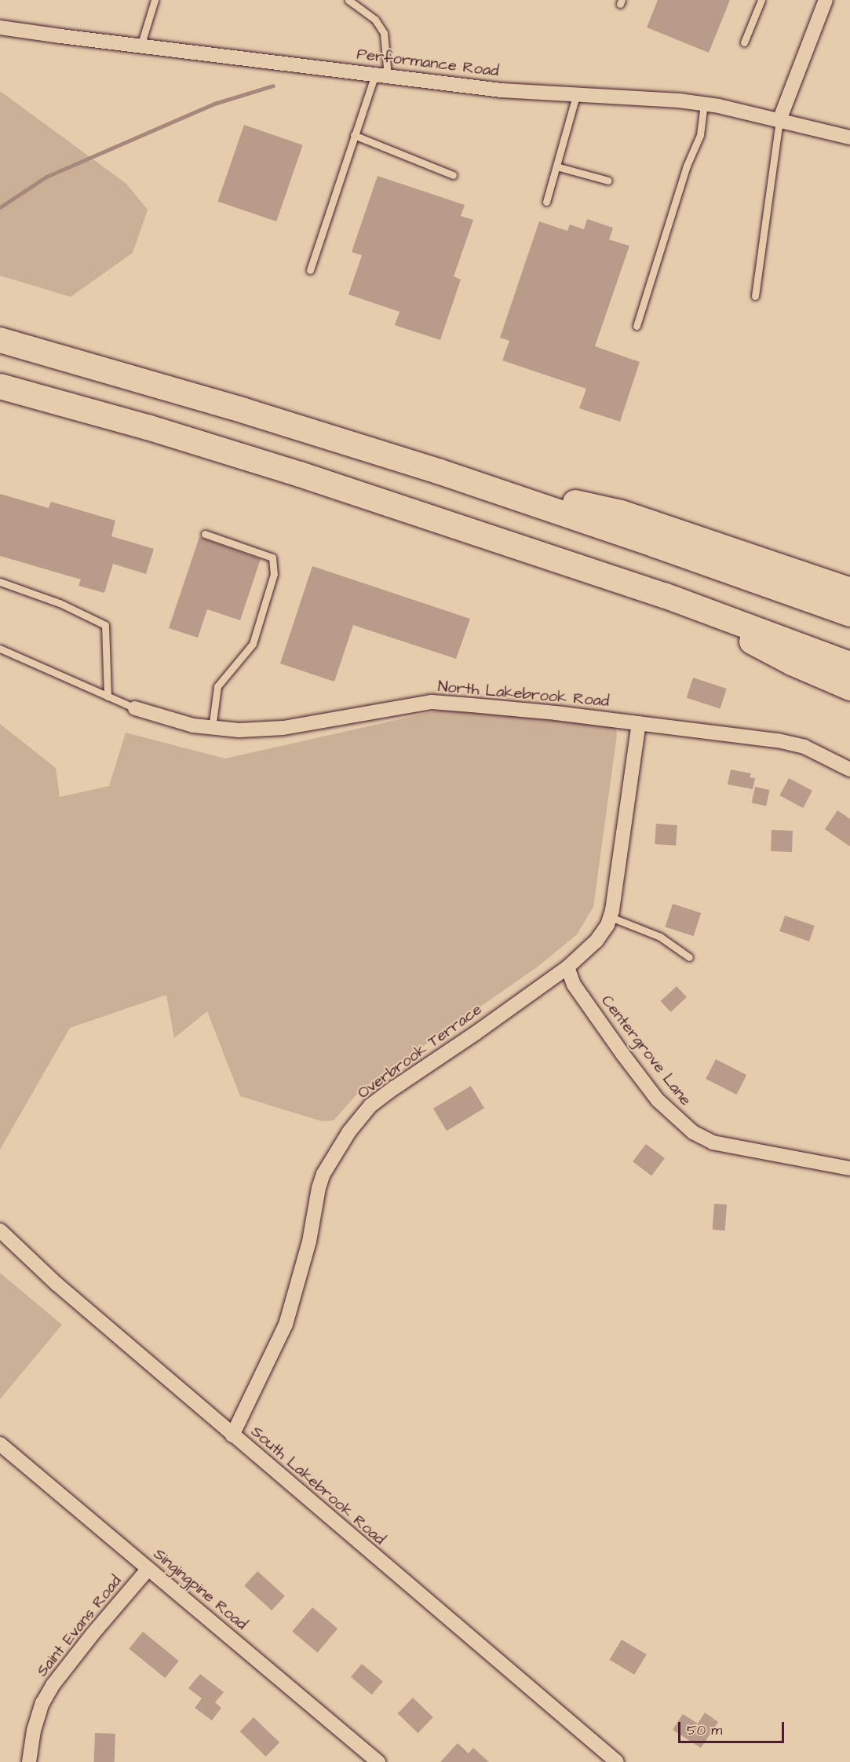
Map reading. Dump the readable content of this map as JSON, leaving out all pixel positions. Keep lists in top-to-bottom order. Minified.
{"streets":{"street":["Performance Road","North Lakebrook Road","Centergrove Lane","Overbrook Terrace","South Lakebrook Road","Singingpine Road","Saint Evans Road"]},"crossings":[["North Lakebrook Road","Overbrook Terrace"],["Centergrove Lane","Overbrook Terrace"],["Overbrook Terrace","South Lakebrook Road"],["Singingpine Road","Saint Evans Road"]],"scale_bar":"50 m"}
